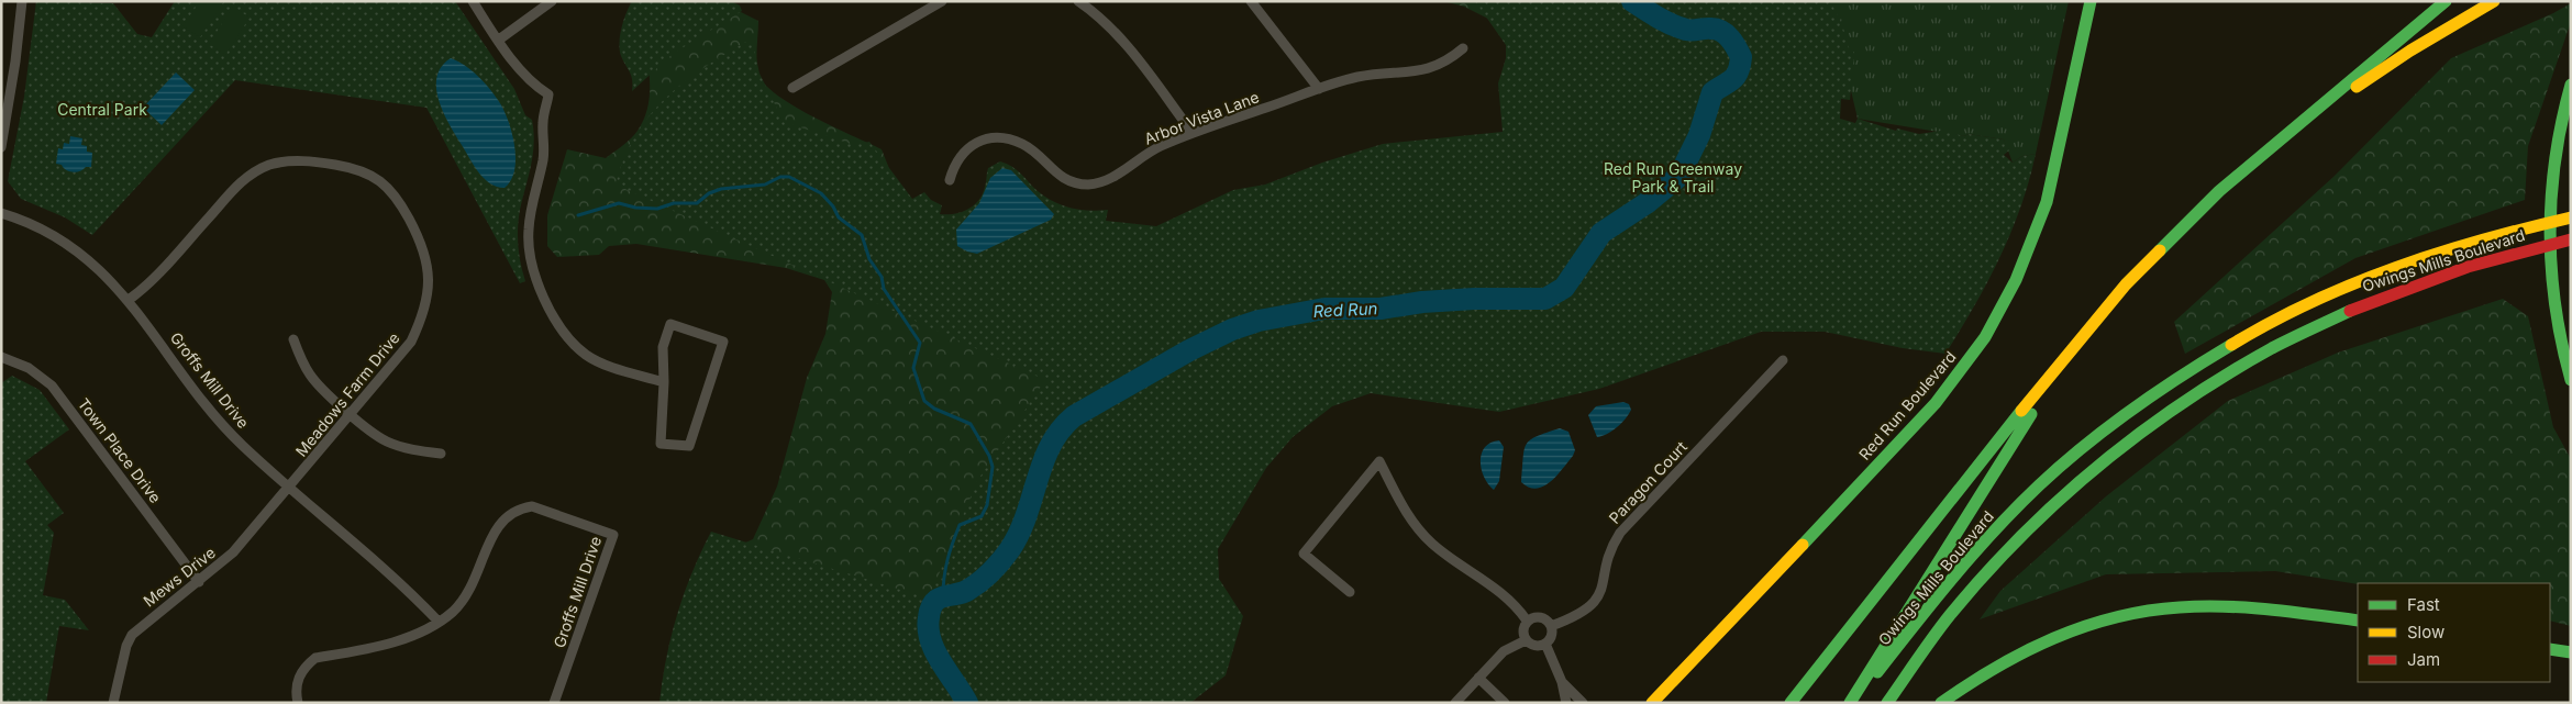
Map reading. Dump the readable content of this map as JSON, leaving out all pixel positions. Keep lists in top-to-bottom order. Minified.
{"streets":{"main road":["Owings Mills Boulevard","Red Run Boulevard"],"street":["Arbor Vista Lane","Groffs Mill Drive","Meadows Farm Drive","Town Place Drive","Paragon Court","Mews Drive"]},"crossings":[["Groffs Mill Drive","Meadows Farm Drive"],["Groffs Mill Drive","Mews Drive"],["Meadows Farm Drive","Mews Drive"],["Town Place Drive","Mews Drive"]],"water":["Red Run"],"parks":["Central Park","Red Run Greenway Park & Trail"],"legend":["Fast","Slow","Jam"]}
